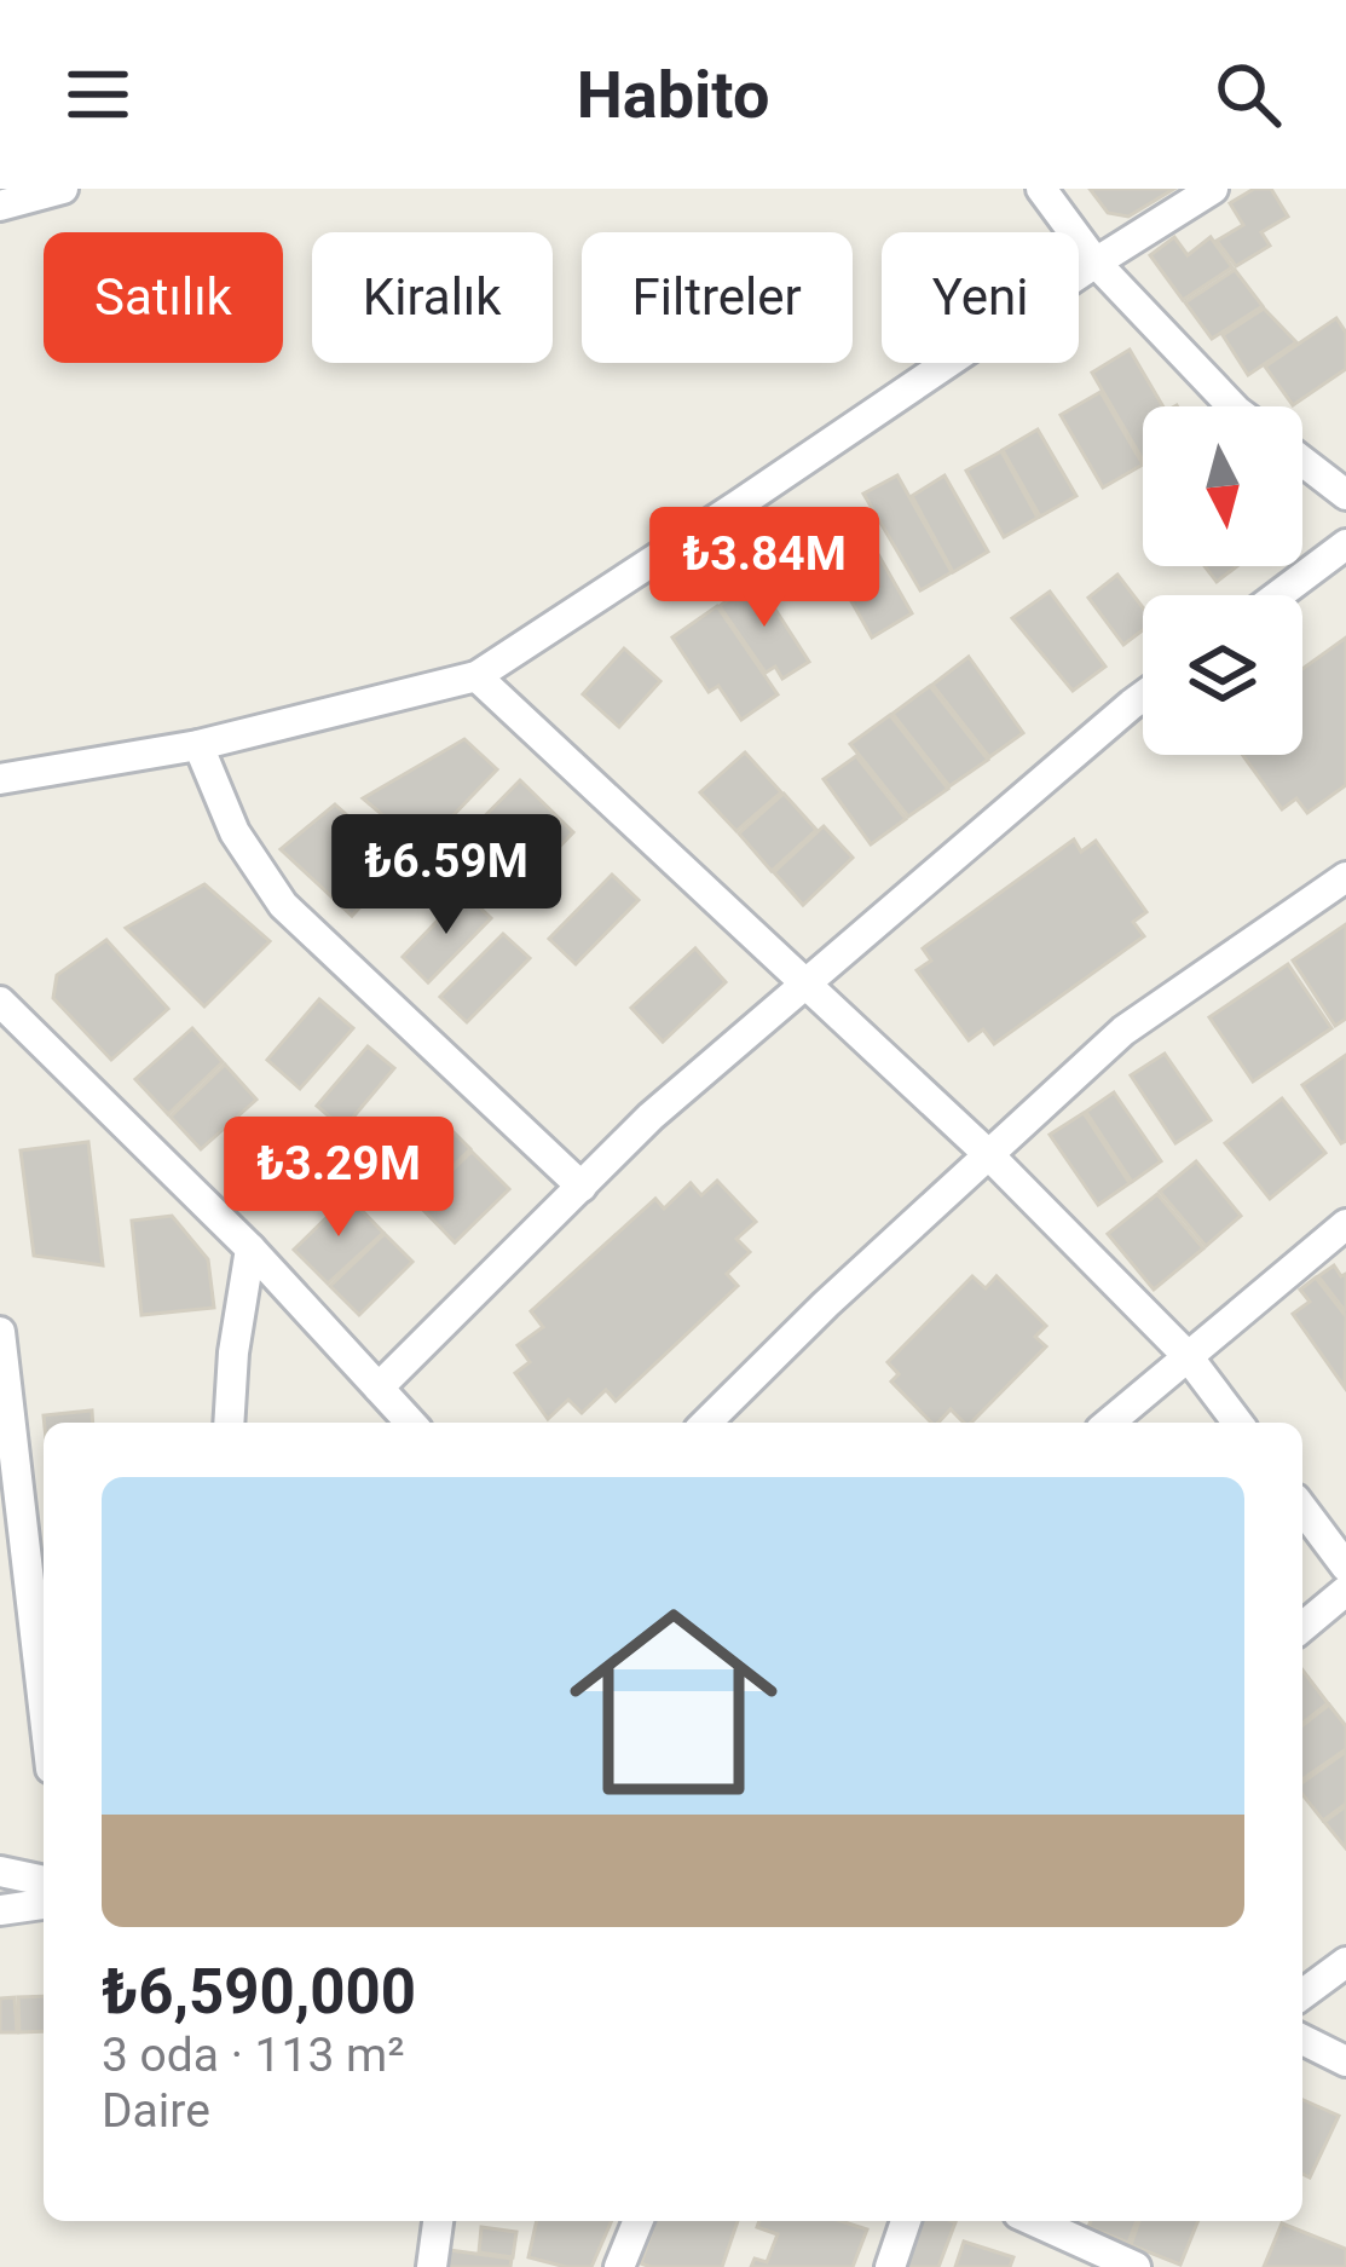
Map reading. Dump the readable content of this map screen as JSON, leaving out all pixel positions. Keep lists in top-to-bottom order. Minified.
{"north":"bottom","page":{"header":"Habito","chip":["Satılık","Kiralık","Filtreler","Yeni"],"price":["₺3.84M","₺6.59M","₺3.29M"],"list":[{"name":"₺6,590,000","note":"3 oda · 113 m² · Daire"}]}}
